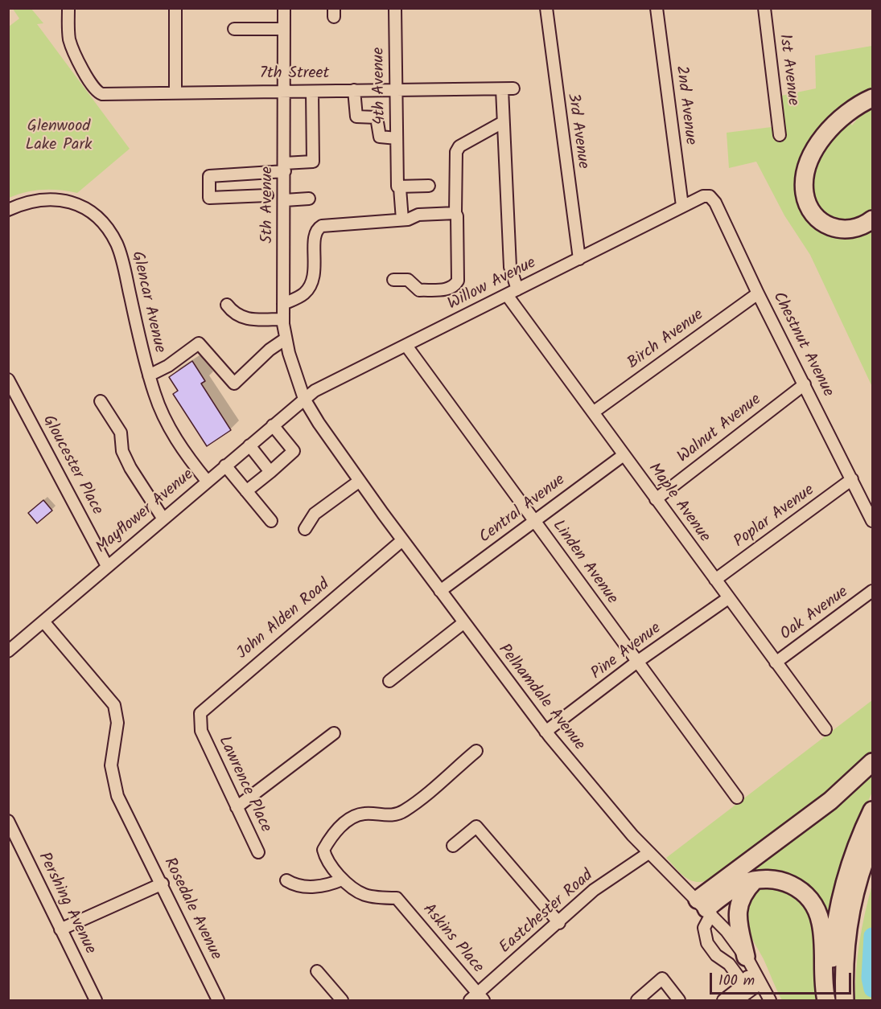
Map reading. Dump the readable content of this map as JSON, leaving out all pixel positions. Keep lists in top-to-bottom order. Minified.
{"streets":{"street":["1st Avenue","7th Street","4th Avenue","2nd Avenue","3rd Avenue","5th Avenue","Willow Avenue","Glencar Avenue","Birch Avenue","Chestnut Avenue","Walnut Avenue","Gloucester Place","Maple Avenue","Central Avenue","Mayflower Avenue","Poplar Avenue","Linden Avenue","Oak Avenue","John Alden Road","Pine Avenue","Pelhamdale Avenue","Lawrence Place","Pershing Avenue","Rosedale Avenue","Eastchester Road","Askins Place"]},"crossings":[["7th Street","4th Avenue"],["7th Street","5th Avenue"],["2nd Avenue","Willow Avenue"],["3rd Avenue","Willow Avenue"],["5th Avenue","Willow Avenue"],["5th Avenue","Mayflower Avenue"],["5th Avenue","Pelhamdale Avenue"],["Willow Avenue","Chestnut Avenue"],["Willow Avenue","Maple Avenue"],["Willow Avenue","Mayflower Avenue"],["Willow Avenue","Linden Avenue"],["Willow Avenue","Pelhamdale Avenue"],["Glencar Avenue","Mayflower Avenue"],["Birch Avenue","Chestnut Avenue"],["Birch Avenue","Maple Avenue"],["Chestnut Avenue","Walnut Avenue"],["Chestnut Avenue","Poplar Avenue"],["Walnut Avenue","Maple Avenue"],["Gloucester Place","Mayflower Avenue"],["Maple Avenue","Central Avenue"],["Maple Avenue","Poplar Avenue"],["Maple Avenue","Oak Avenue"],["Maple Avenue","Pine Avenue"],["Central Avenue","Linden Avenue"],["Central Avenue","Pelhamdale Avenue"],["Mayflower Avenue","Pelhamdale Avenue"],["Mayflower Avenue","Rosedale Avenue"],["Linden Avenue","Pine Avenue"],["John Alden Road","Pelhamdale Avenue"],["John Alden Road","Lawrence Place"],["Pine Avenue","Pelhamdale Avenue"],["Pelhamdale Avenue","Eastchester Road"],["Eastchester Road","Askins Place"]],"parks":["Glenwood Lake Park"],"scale_bar":"100 m"}
